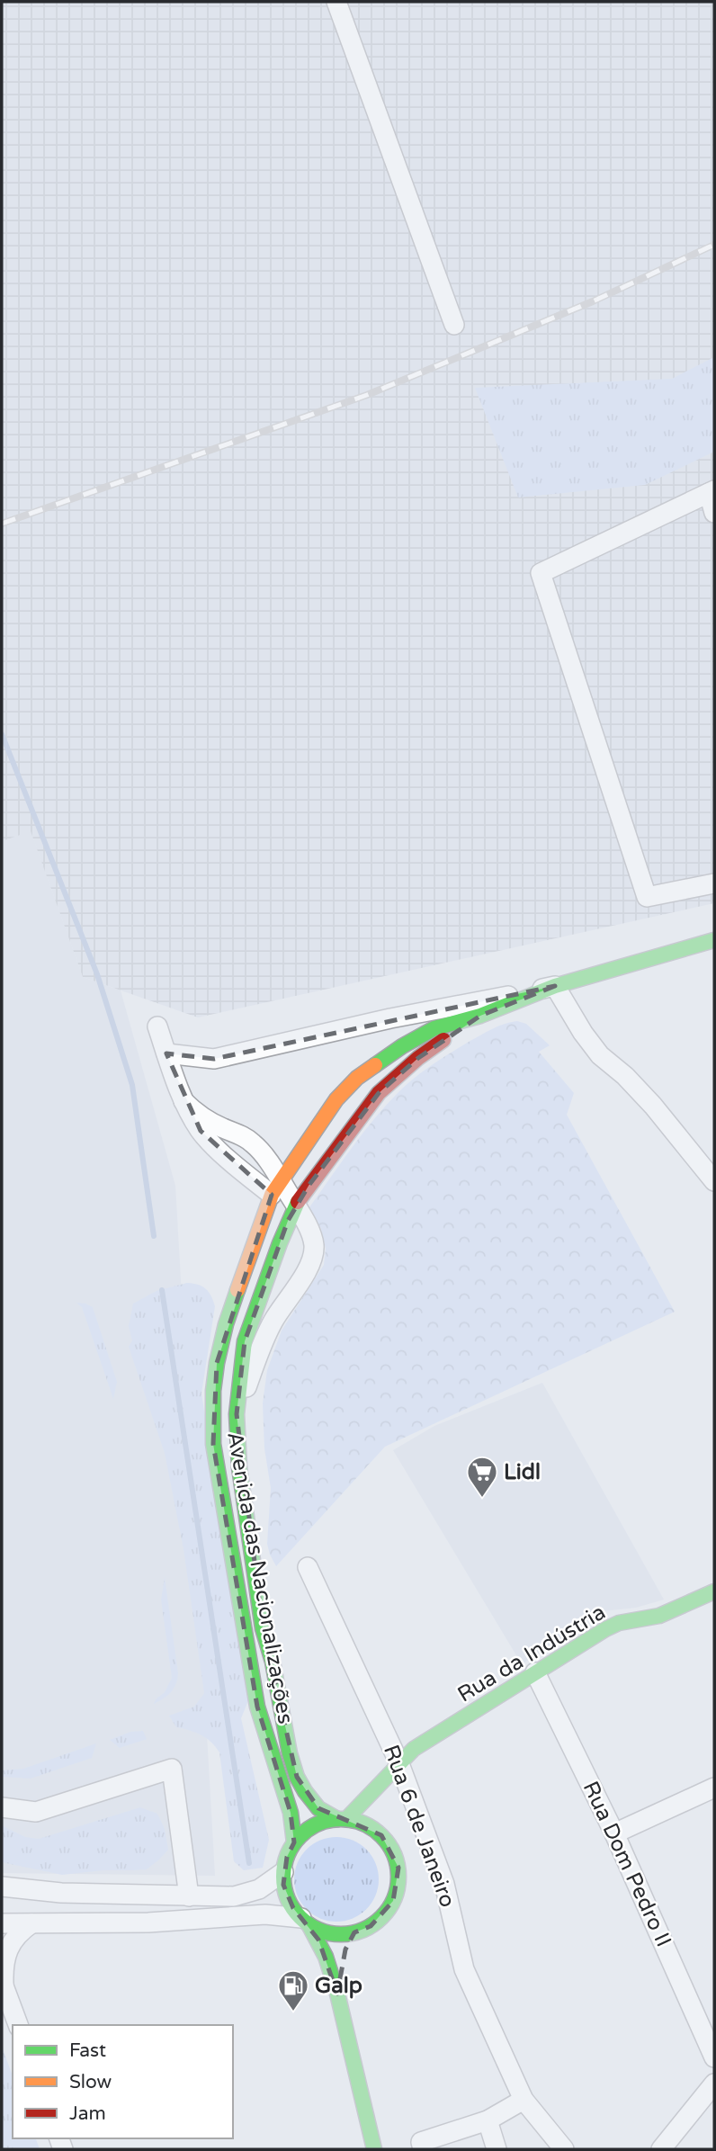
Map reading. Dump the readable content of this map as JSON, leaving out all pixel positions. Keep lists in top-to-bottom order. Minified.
{"streets":{"street":["Avenida das Nacionalizações","Rua da Indústria","Rua 6 de Janeiro","Rua Dom Pedro II"]},"crossings":[["Avenida das Nacionalizações","Rua da Indústria"],["Rua da Indústria","Rua 6 de Janeiro"],["Rua da Indústria","Rua Dom Pedro II"]],"places":{"supermarket":["Lidl"],"fuel station":["Galp"]},"legend":["Fast","Slow","Jam"]}
